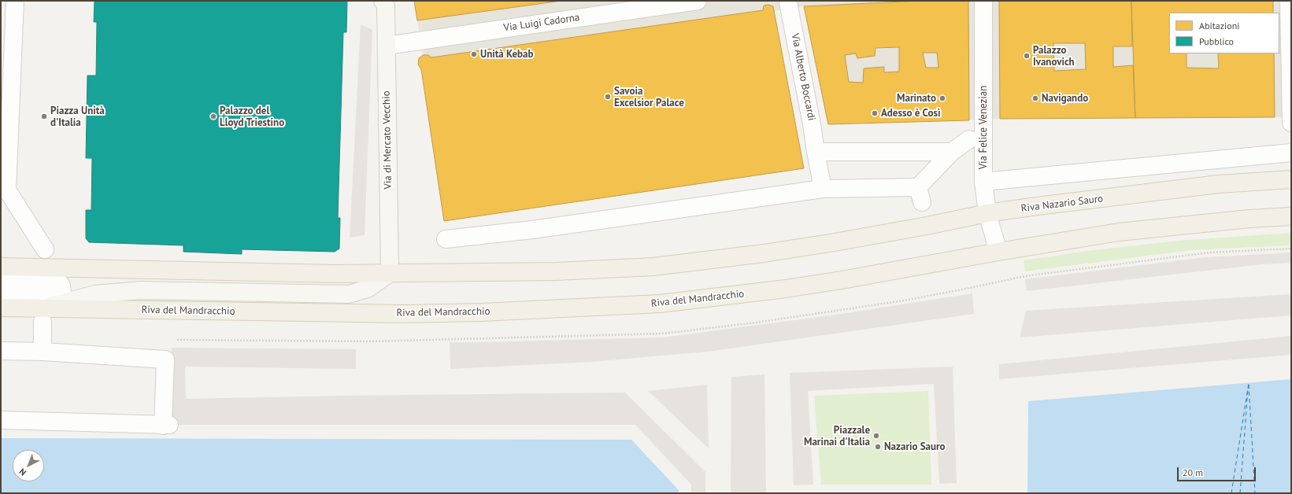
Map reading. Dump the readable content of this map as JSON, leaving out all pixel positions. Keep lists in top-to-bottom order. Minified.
{"streets":{"main road":["Via di Mercato Vecchio","Riva Nazario Sauro","Riva del Mandracchio"],"street":["Via Luigi Cadorna","Via Alberto Boccardi","Via Felice Venezian"]},"crossings":[["Via Luigi Cadorna","Via di Mercato Vecchio"],["Via Felice Venezian","Riva Nazario Sauro"],["Via Felice Venezian","Riva del Mandracchio"],["Via di Mercato Vecchio","Riva Nazario Sauro"]],"places":["Unità Kebab","Palazzo Ivanovich","Savoia Excelsior Palace","Marinato","Navigando","Adesso è Così","Piazza Unità d'Italia","Palazzo del Lloyd Triestino","Piazzale Marinai d'Italia","Nazario Sauro"],"legend":["Abitazioni","Pubblico"],"scale_bar":"20 m","north":"bottom left"}
